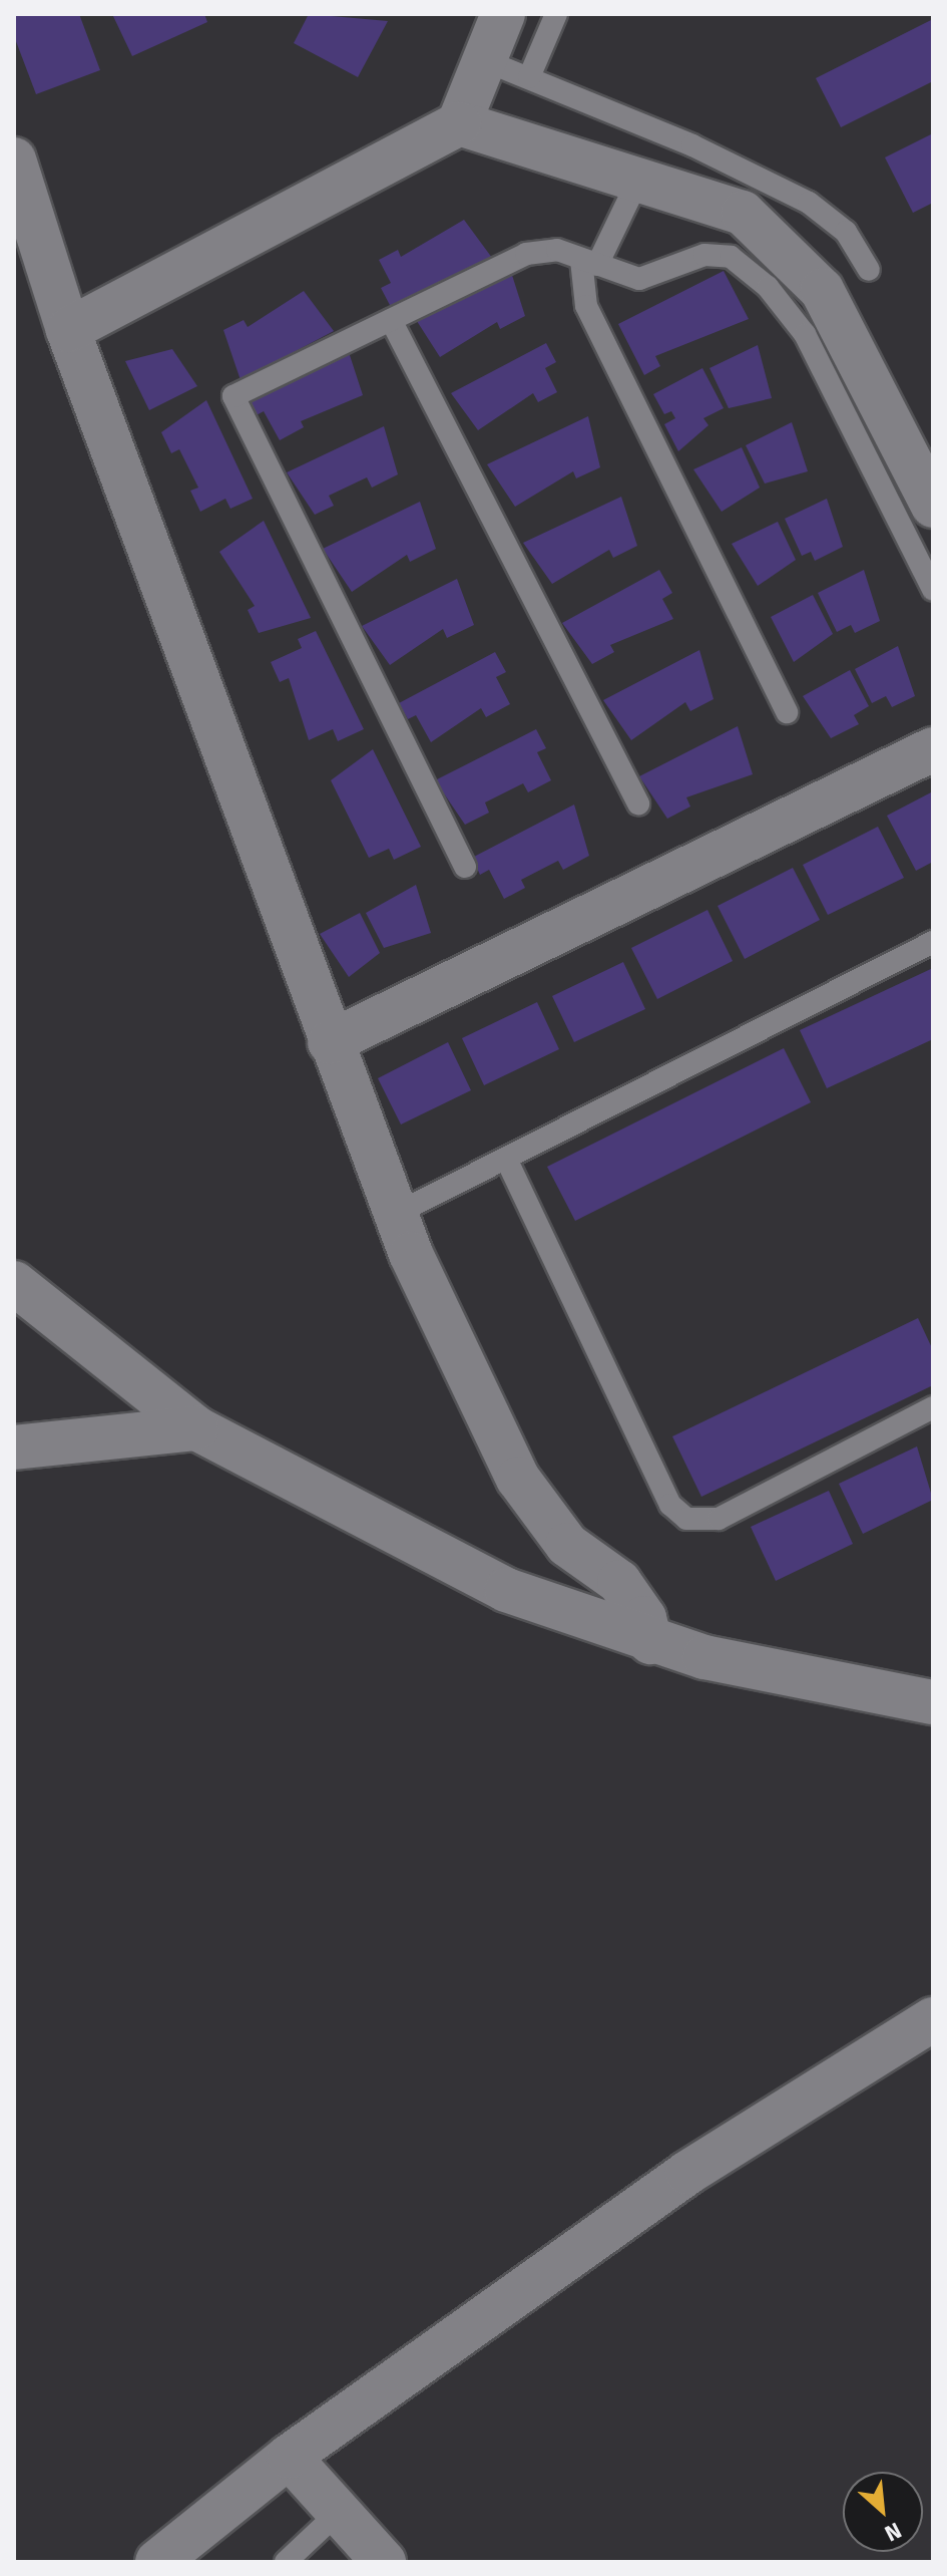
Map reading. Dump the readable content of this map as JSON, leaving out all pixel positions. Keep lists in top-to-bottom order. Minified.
{"north":"bottom right"}
